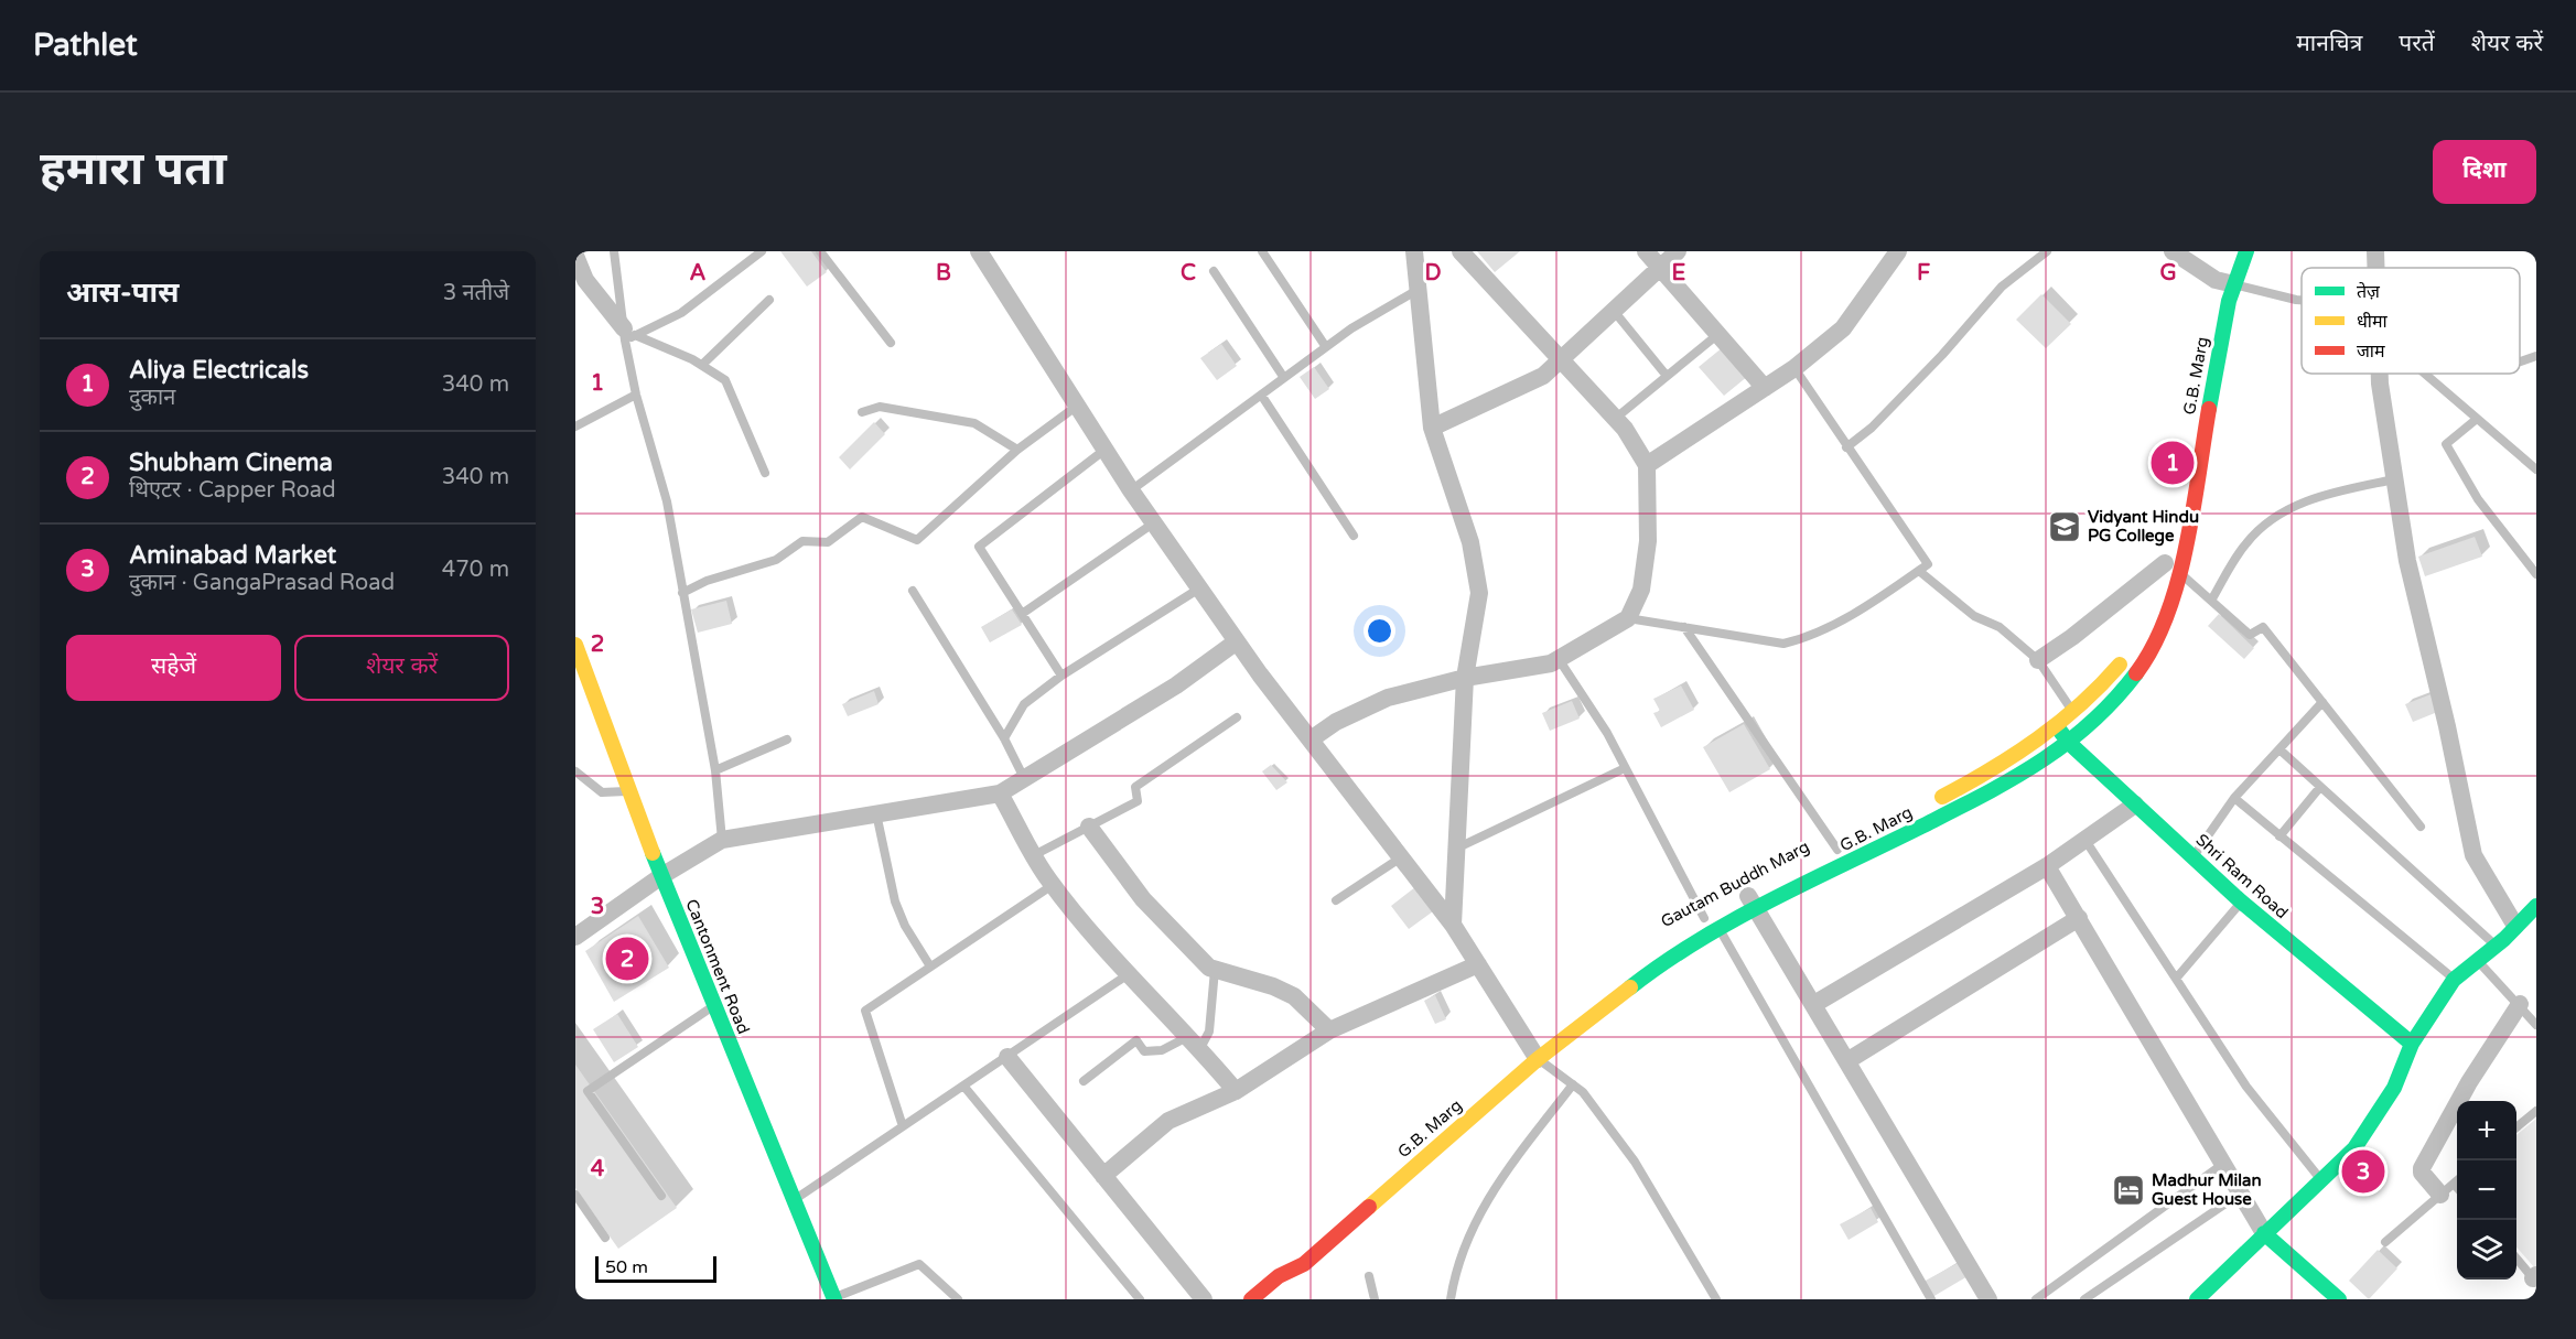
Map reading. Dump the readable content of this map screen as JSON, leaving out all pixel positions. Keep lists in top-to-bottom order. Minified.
{"streets":{"street":["G.B. Marg","Shri Ram Road","Gautam Buddh Marg","Cantonment Road"]},"crossings":[["G.B. Marg","Shri Ram Road"],["G.B. Marg","Gautam Buddh Marg"]],"places":{"school or university":["Vidyant Hindu PG College"],"hotel":["Madhur Milan Guest House"]},"legend":["तेज़","धीमा","जाम"],"scale_bar":"50 m","page":{"header":"Pathlet","nav":["मानचित्र","परतें","शेयर करें"],"buttons":["दिशा",["सहेजें","शेयर करें"]],"title":"हमारा पता","heading":["आस-पास","3 नतीजे"],"list":[{"mark":"1","name":"Aliya Electricals","note":"दुकान","value":"340 m"},{"mark":"2","name":"Shubham Cinema","note":"थिएटर · Capper Road","value":"340 m"},{"mark":"3","name":"Aminabad Market","note":"दुकान · GangaPrasad Road","value":"470 m"}],"pins":["1","2","3"],"map_buttons":["+","−"],"scale":"50 m"},"grid":{"columns":["A","B","C","D","E","F","G"],"rows":["1","2","3","4"]}}
